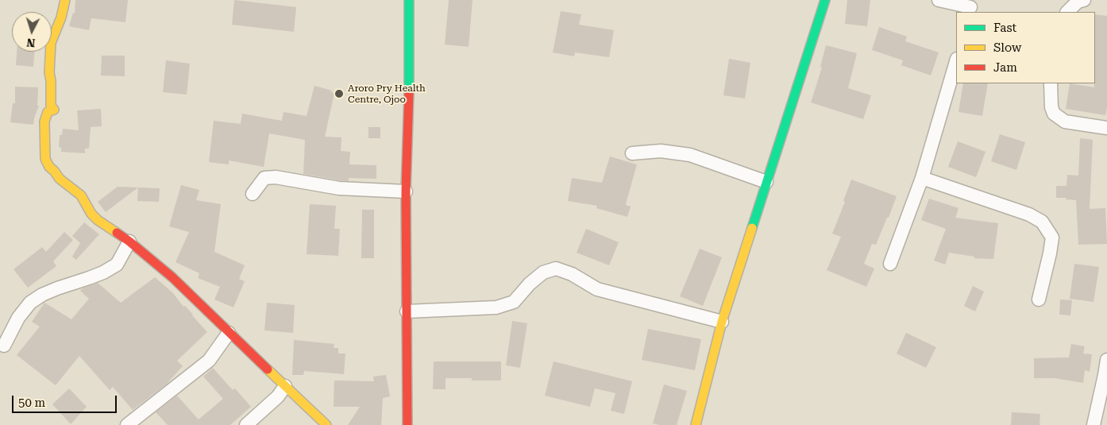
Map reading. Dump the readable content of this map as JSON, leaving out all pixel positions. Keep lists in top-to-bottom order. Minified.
{"places":["Aroro Pry Health Centre, Ojoo"],"legend":["Fast","Slow","Jam"],"scale_bar":"50 m","north":"bottom"}
